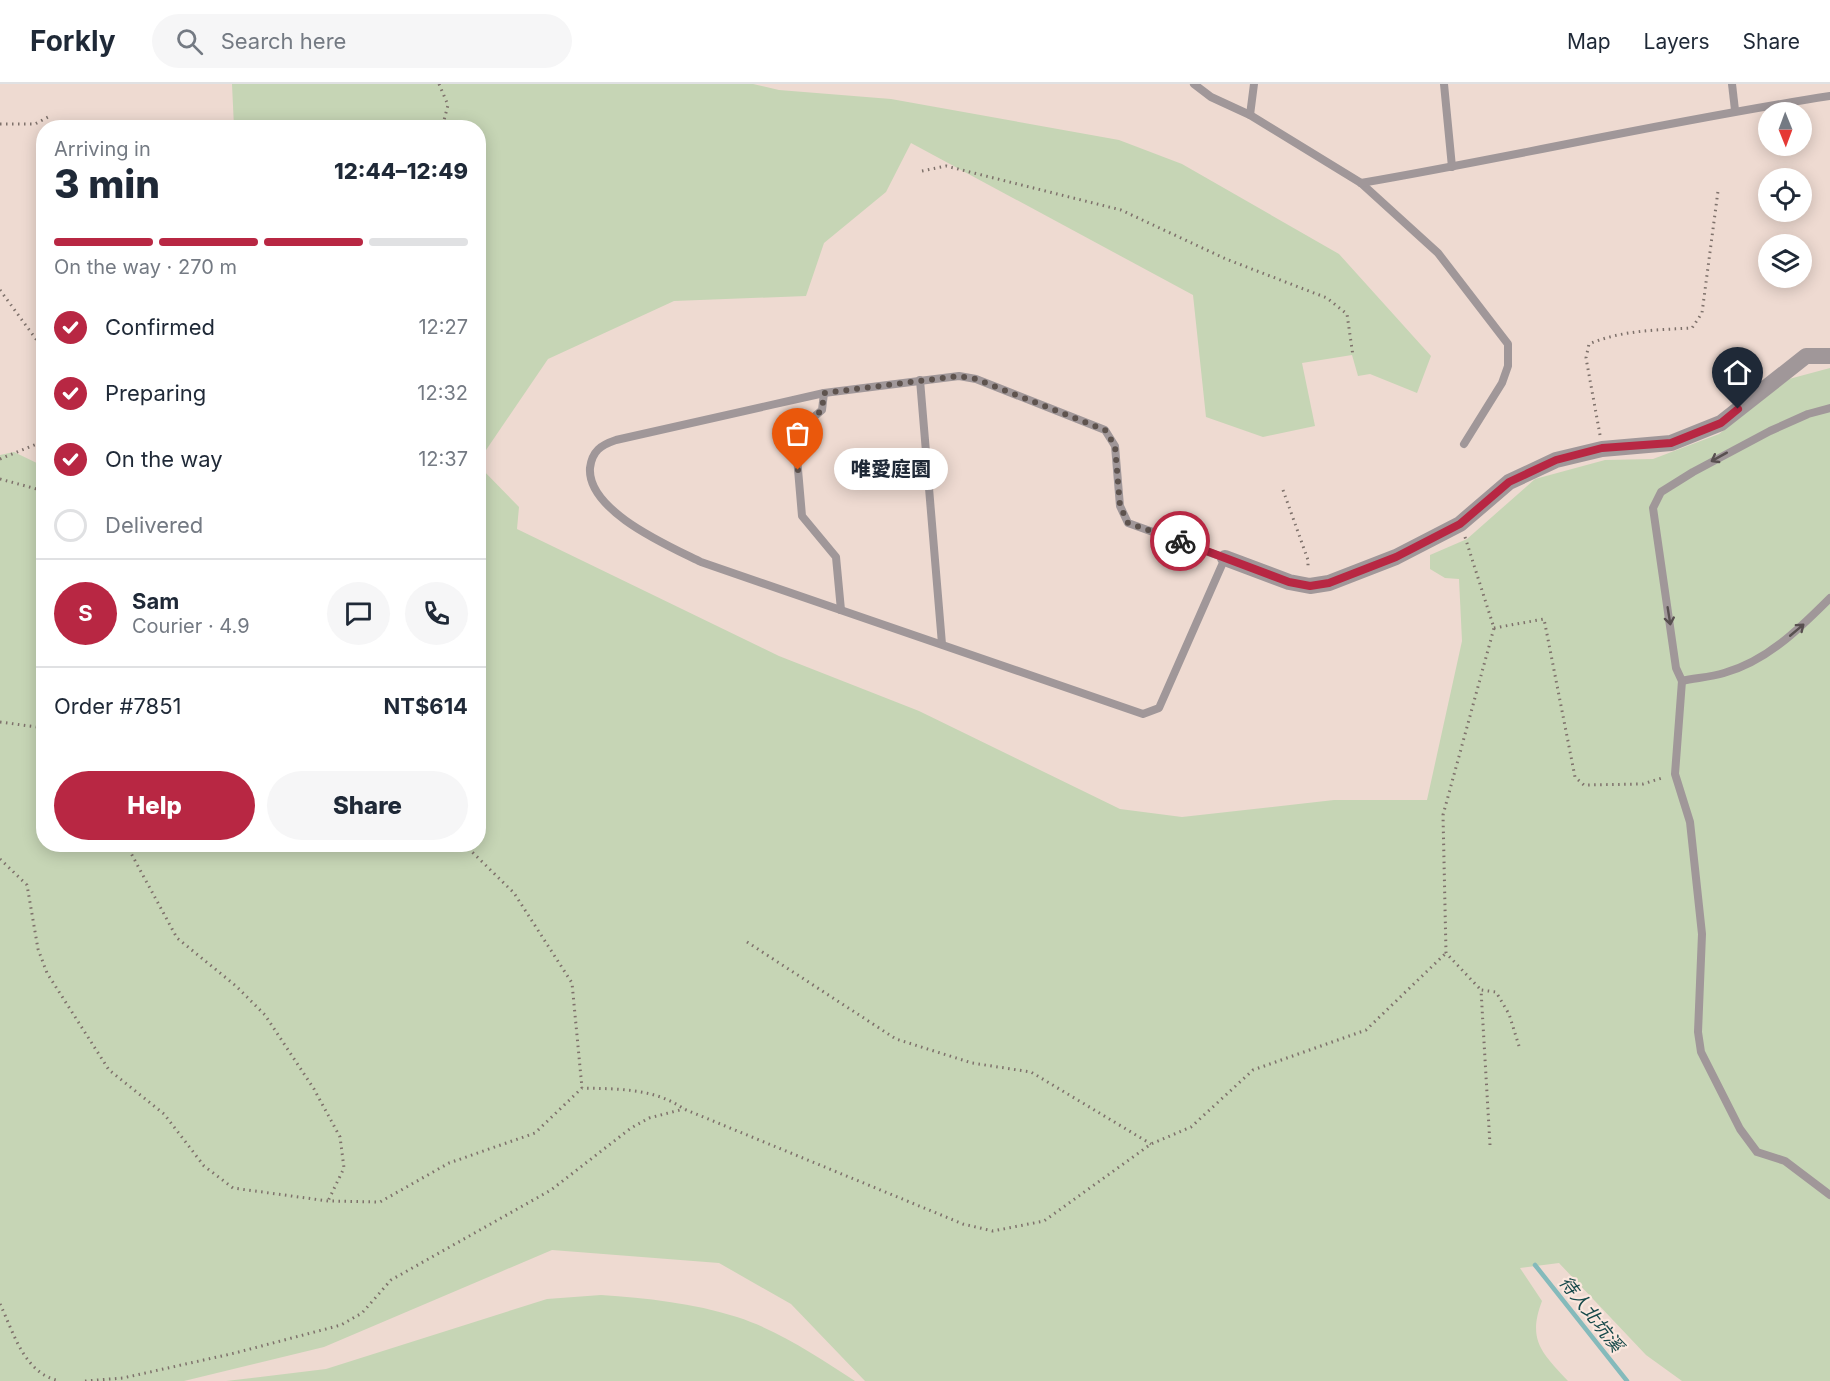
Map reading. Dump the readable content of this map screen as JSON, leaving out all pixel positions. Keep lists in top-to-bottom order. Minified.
{"water":["待人北坑溪"],"places":["唯愛庭園"],"north":"bottom","page":{"header":"Forkly","search":"Search here","nav":["Map","Layers","Share"],"heading":["3 min","Arriving in","12:44–12:49"],"panel":["Sam","Courier · 4.9","Order #7851","NT$614"],"bar":"On the way · 270 m","list":[["Confirmed","12:27"],["Preparing","12:32"],["On the way","12:37"],"Delivered"],"bubble":"唯愛庭園","round":"S","buttons":["Help","Share"]}}
